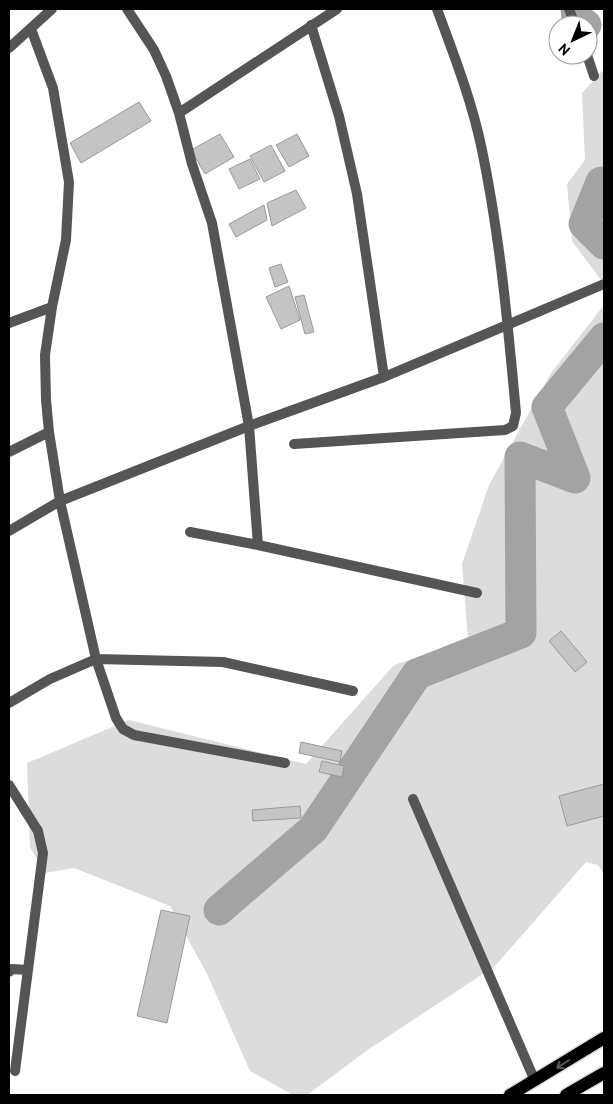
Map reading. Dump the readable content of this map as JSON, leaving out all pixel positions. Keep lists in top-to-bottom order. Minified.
{"north":"bottom left"}
